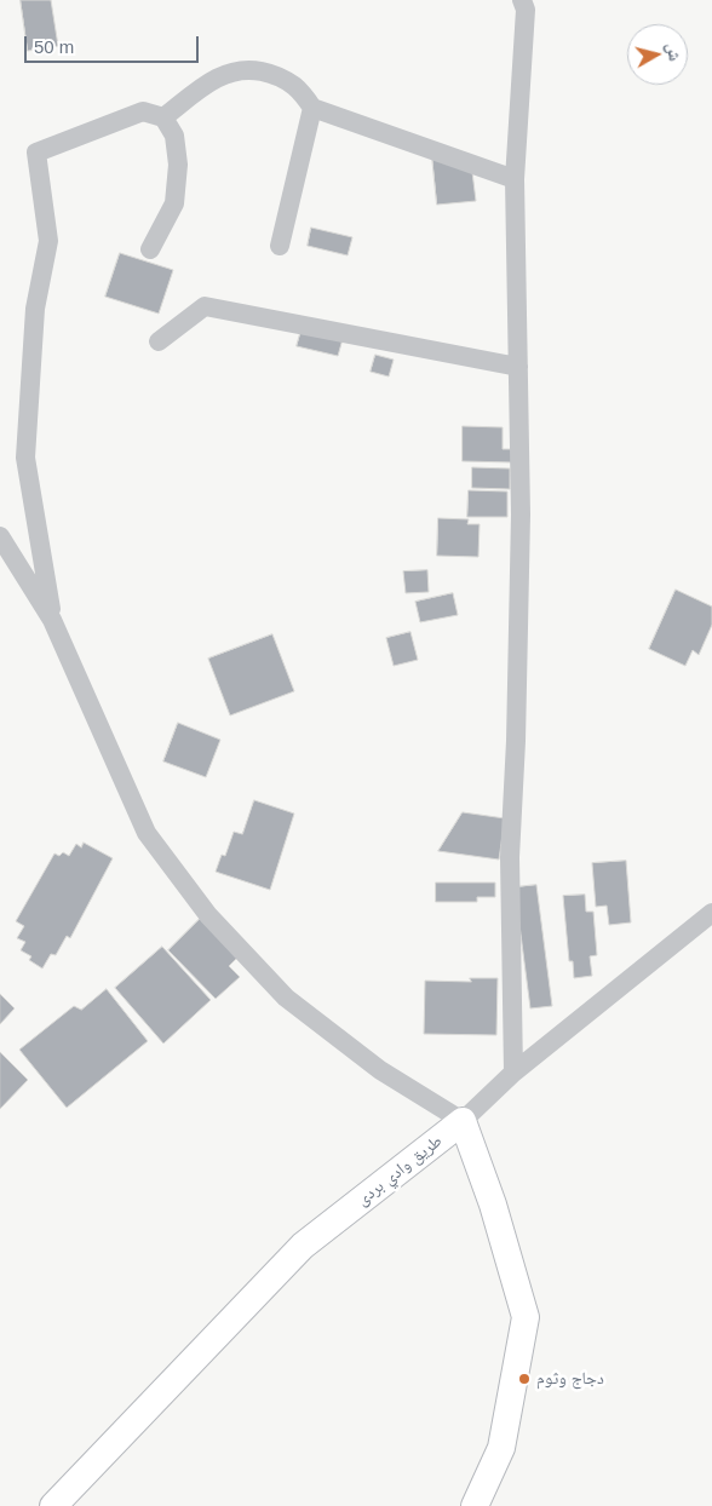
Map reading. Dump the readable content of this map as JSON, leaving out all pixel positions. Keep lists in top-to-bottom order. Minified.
{"streets":{"main road":["طريق وادي بردى"]},"places":["دجاج وثوم"],"scale_bar":"50 m","north":"right"}
